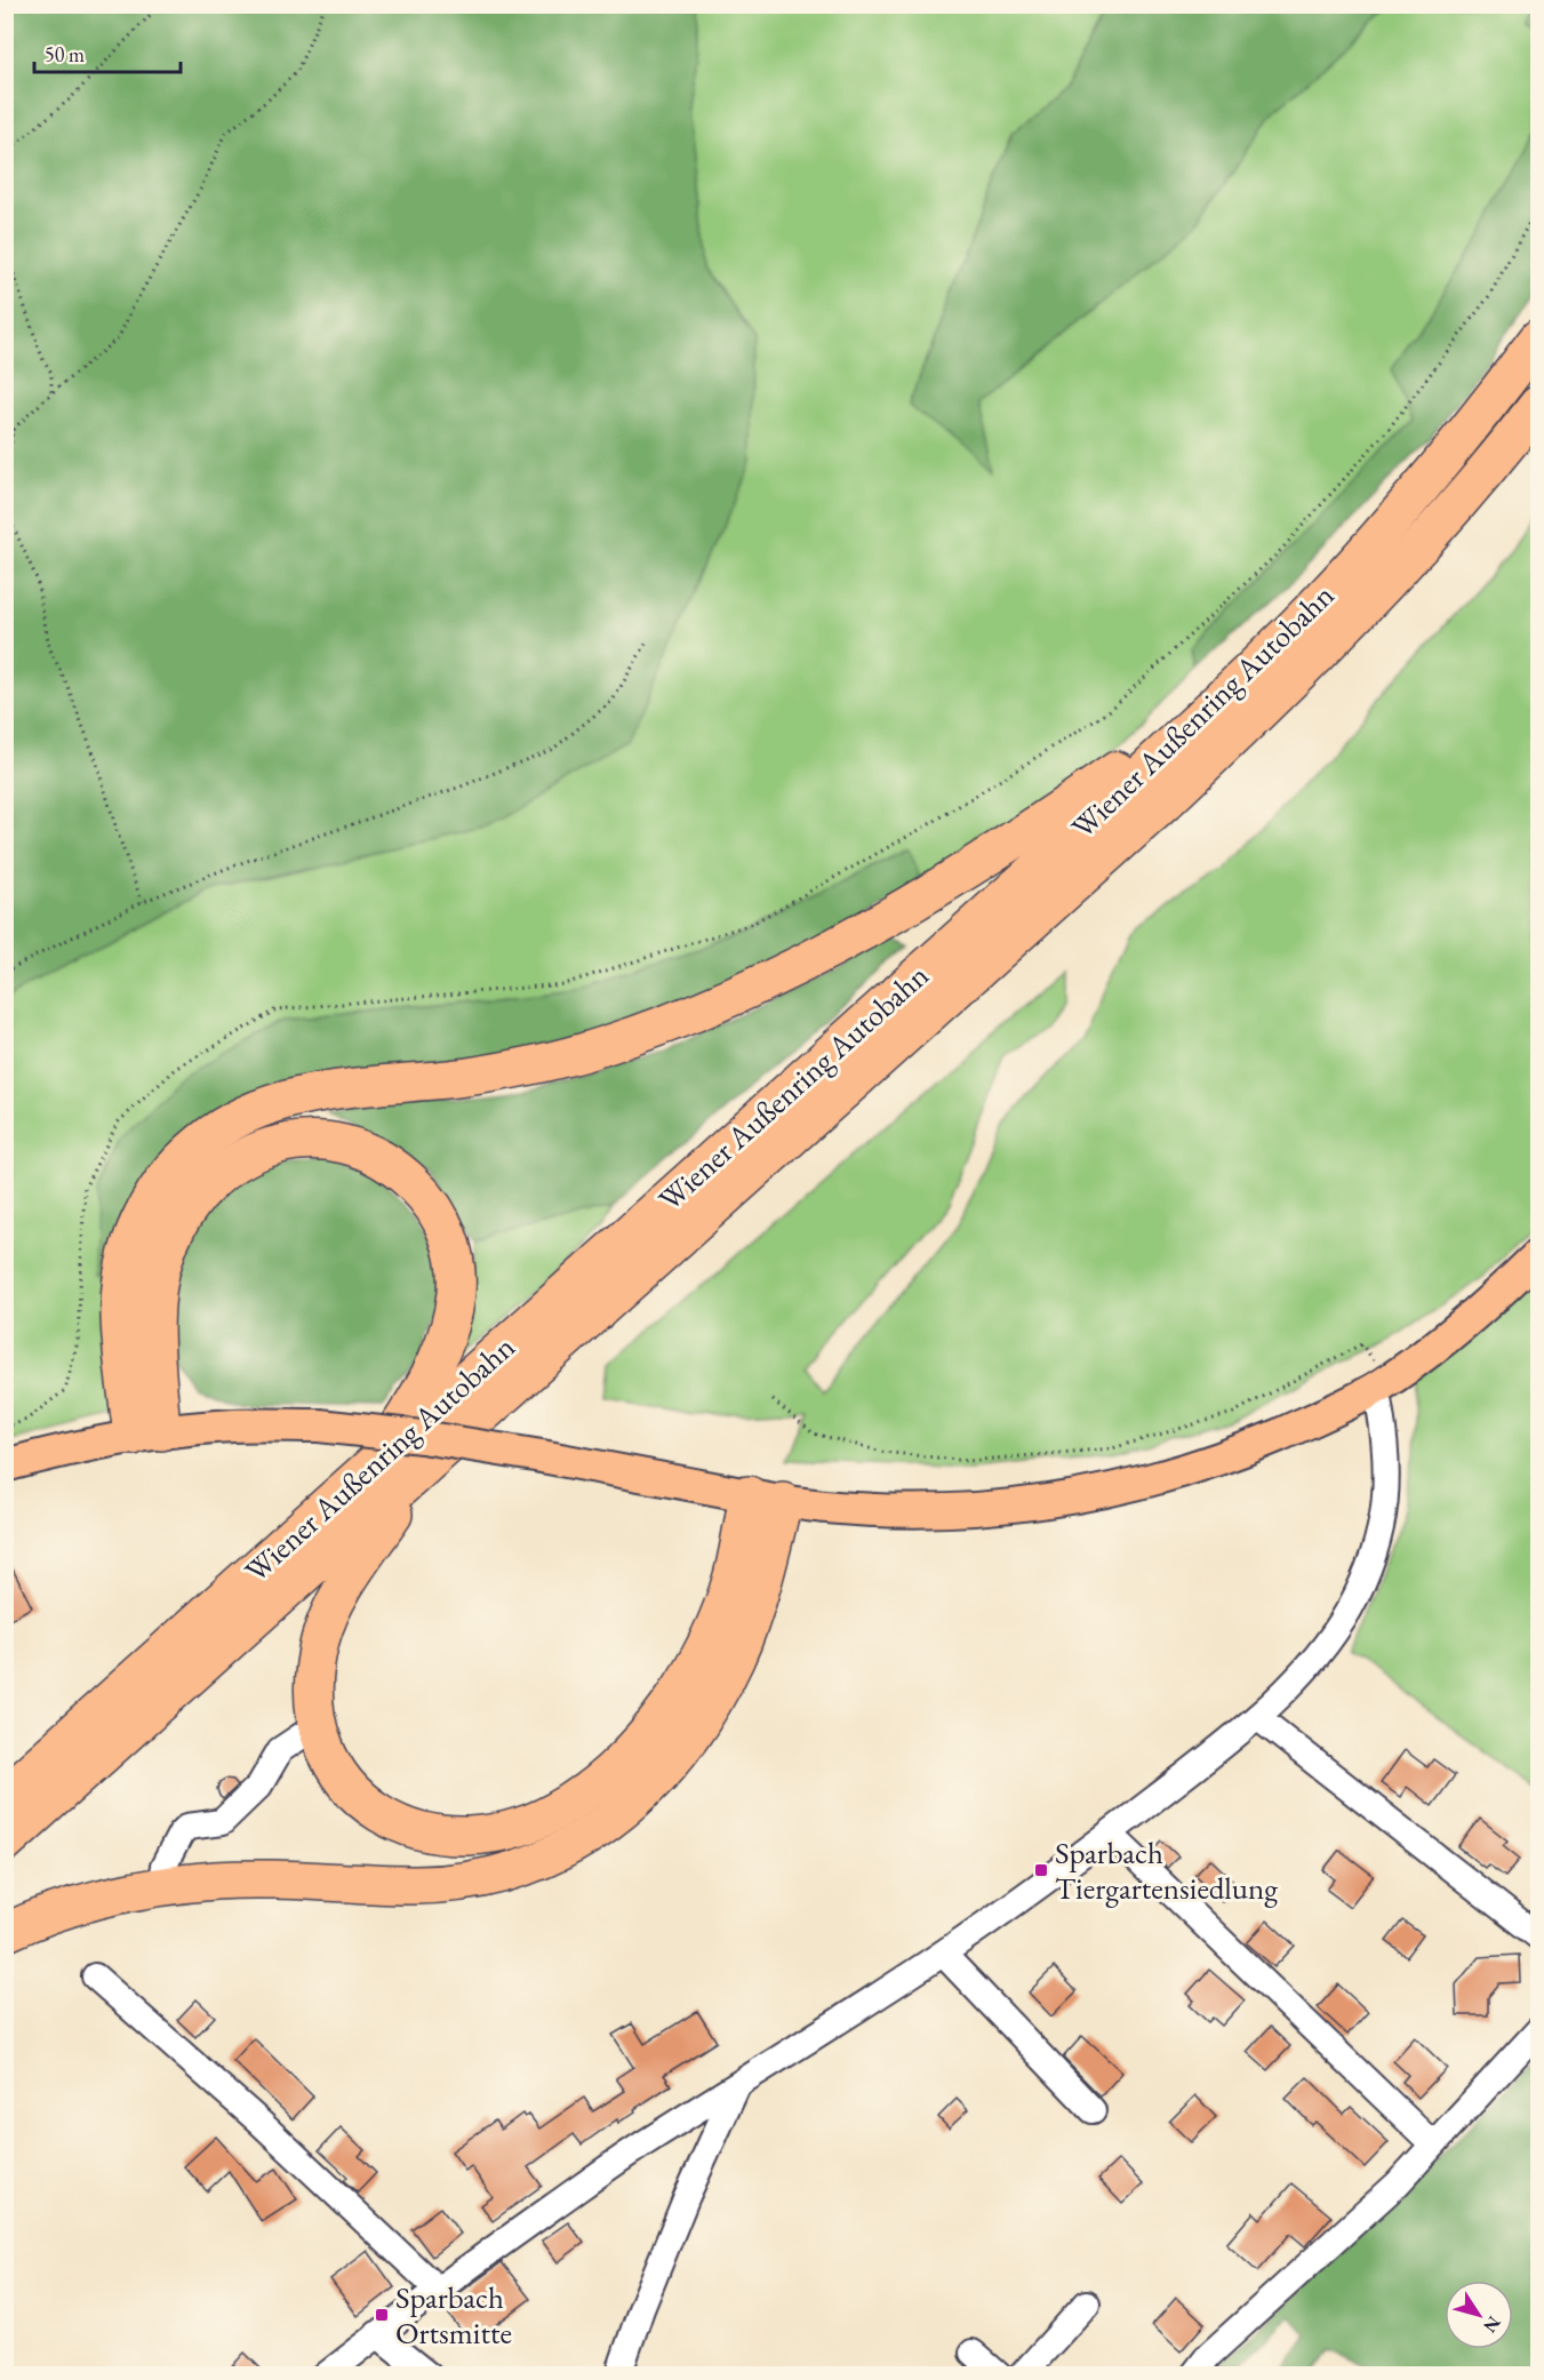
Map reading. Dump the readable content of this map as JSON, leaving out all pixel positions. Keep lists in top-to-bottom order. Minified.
{"streets":{"highway":["Wiener Außenring Autobahn"]},"places":{"transit":["Sparbach Tiergartensiedlung","Sparbach Ortsmitte"]},"scale_bar":"50 m","north":"bottom right"}
